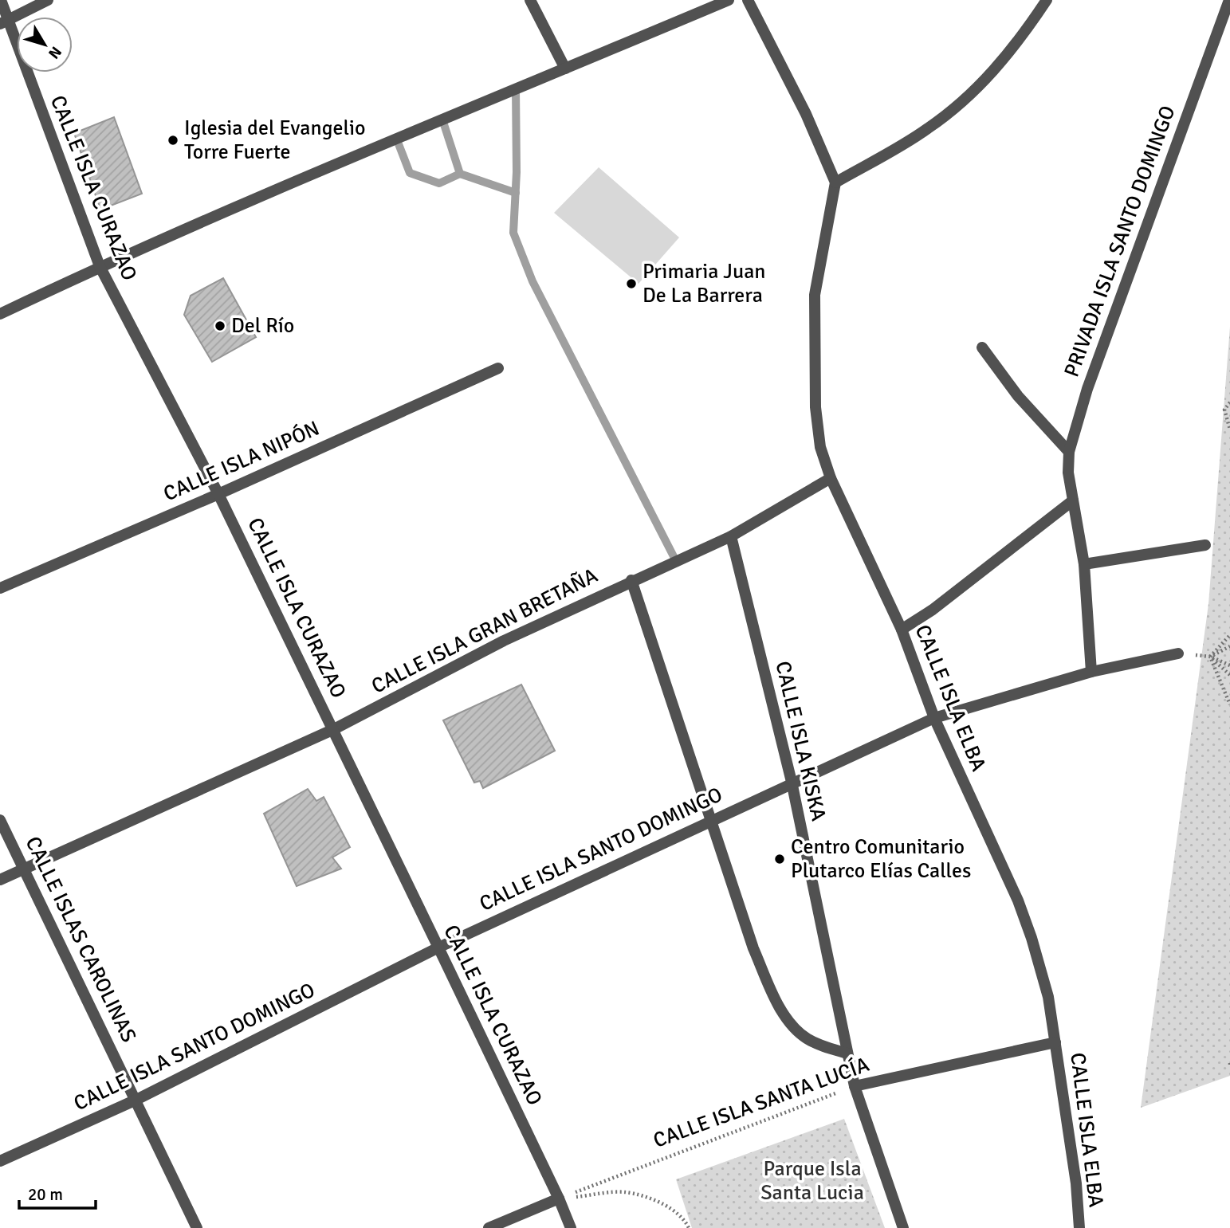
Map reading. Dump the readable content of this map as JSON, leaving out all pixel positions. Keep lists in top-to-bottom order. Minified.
{"streets":{"street":["CALLE ISLA CURAZAO","PRIVADA ISLA SANTO DOMINGO","CALLE ISLA NIPÓN","CALLE ISLA GRAN BRETAÑA","CALLE ISLA ELBA","CALLE ISLA KISKA","CALLE ISLA SANTO DOMINGO","CALLE ISLAS CAROLINAS","CALLE ISLA SANTA LUCÍA"]},"crossings":[["CALLE ISLA CURAZAO","CALLE ISLA NIPÓN"],["CALLE ISLA CURAZAO","CALLE ISLA GRAN BRETAÑA"],["CALLE ISLA CURAZAO","CALLE ISLA SANTO DOMINGO"],["CALLE ISLA CURAZAO","CALLE ISLA SANTA LUCÍA"],["PRIVADA ISLA SANTO DOMINGO","CALLE ISLA SANTO DOMINGO"],["CALLE ISLA GRAN BRETAÑA","CALLE ISLA ELBA"],["CALLE ISLA GRAN BRETAÑA","CALLE ISLA KISKA"],["CALLE ISLA GRAN BRETAÑA","CALLE ISLAS CAROLINAS"],["CALLE ISLA ELBA","CALLE ISLA SANTO DOMINGO"],["CALLE ISLA ELBA","CALLE ISLA SANTA LUCÍA"],["CALLE ISLA KISKA","CALLE ISLA SANTO DOMINGO"],["CALLE ISLA KISKA","CALLE ISLA SANTA LUCÍA"],["CALLE ISLA SANTO DOMINGO","CALLE ISLAS CAROLINAS"]],"parks":["Parque Isla Santa Lucia"],"places":["Iglesia del Evangelio Torre Fuerte","Primaria Juan De La Barrera","Del Río","Centro Comunitario Plutarco Elías Calles"],"scale_bar":"20 m","north":"bottom right"}
